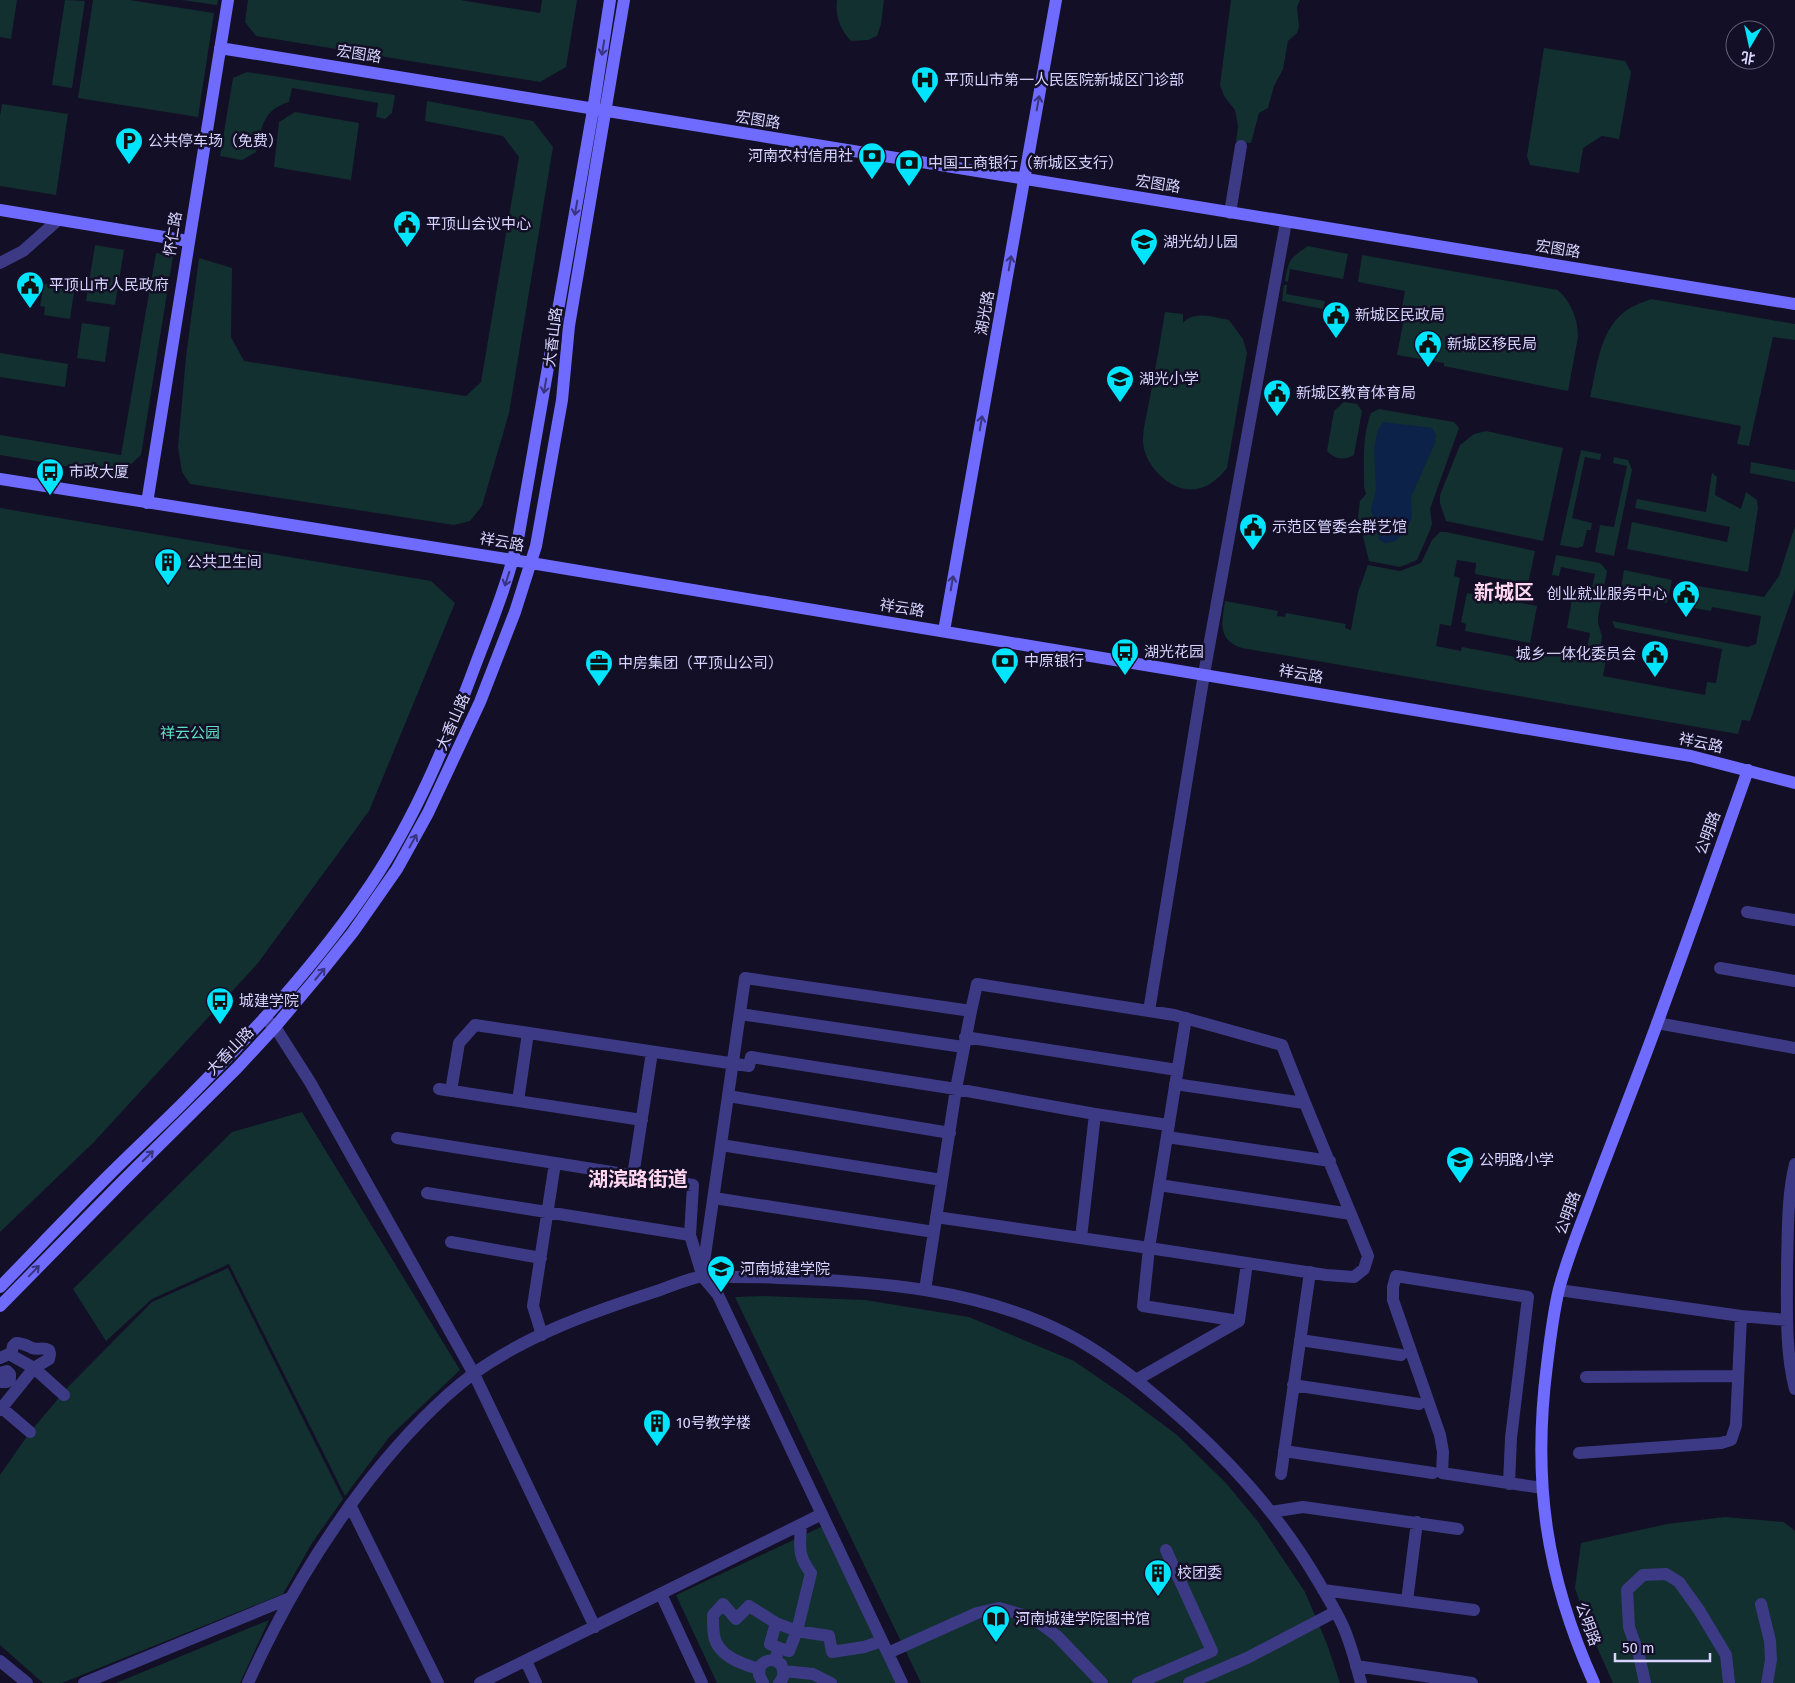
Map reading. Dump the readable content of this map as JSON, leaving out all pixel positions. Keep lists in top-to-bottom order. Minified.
{"streets":{"main road":["宏图路","怀仁路","湖光路","大香山路","祥云路","公明路"]},"crossings":[["宏图路","怀仁路"],["宏图路","湖光路"],["宏图路","大香山路"],["怀仁路","祥云路"],["湖光路","祥云路"],["大香山路","祥云路"],["祥云路","公明路"]],"one_way":["湖光路"],"districts":["新城区","湖滨路街道"],"parks":["祥云公园"],"places":{"hospital":["平顶山市第一人民医院新城区门诊部"],"parking":["公共停车场（免费）"],"bank":["河南农村信用社","中国工商银行（新城区支行）","中原银行"],"public building":["平顶山会议中心","平顶山市人民政府","新城区民政局","新城区移民局","新城区教育体育局","示范区管委会群艺馆","创业就业服务中心","城乡一体化委员会"],"school or university":["湖光幼儿园","湖光小学","公明路小学","河南城建学院"],"bus stop":["市政大厦","湖光花园","城建学院"],"building":["公共卫生间","10号教学楼","校团委"],"office":["中房集团（平顶山公司）"],"library":["河南城建学院图书馆"]},"scale_bar":"50 m","north":"bottom"}
